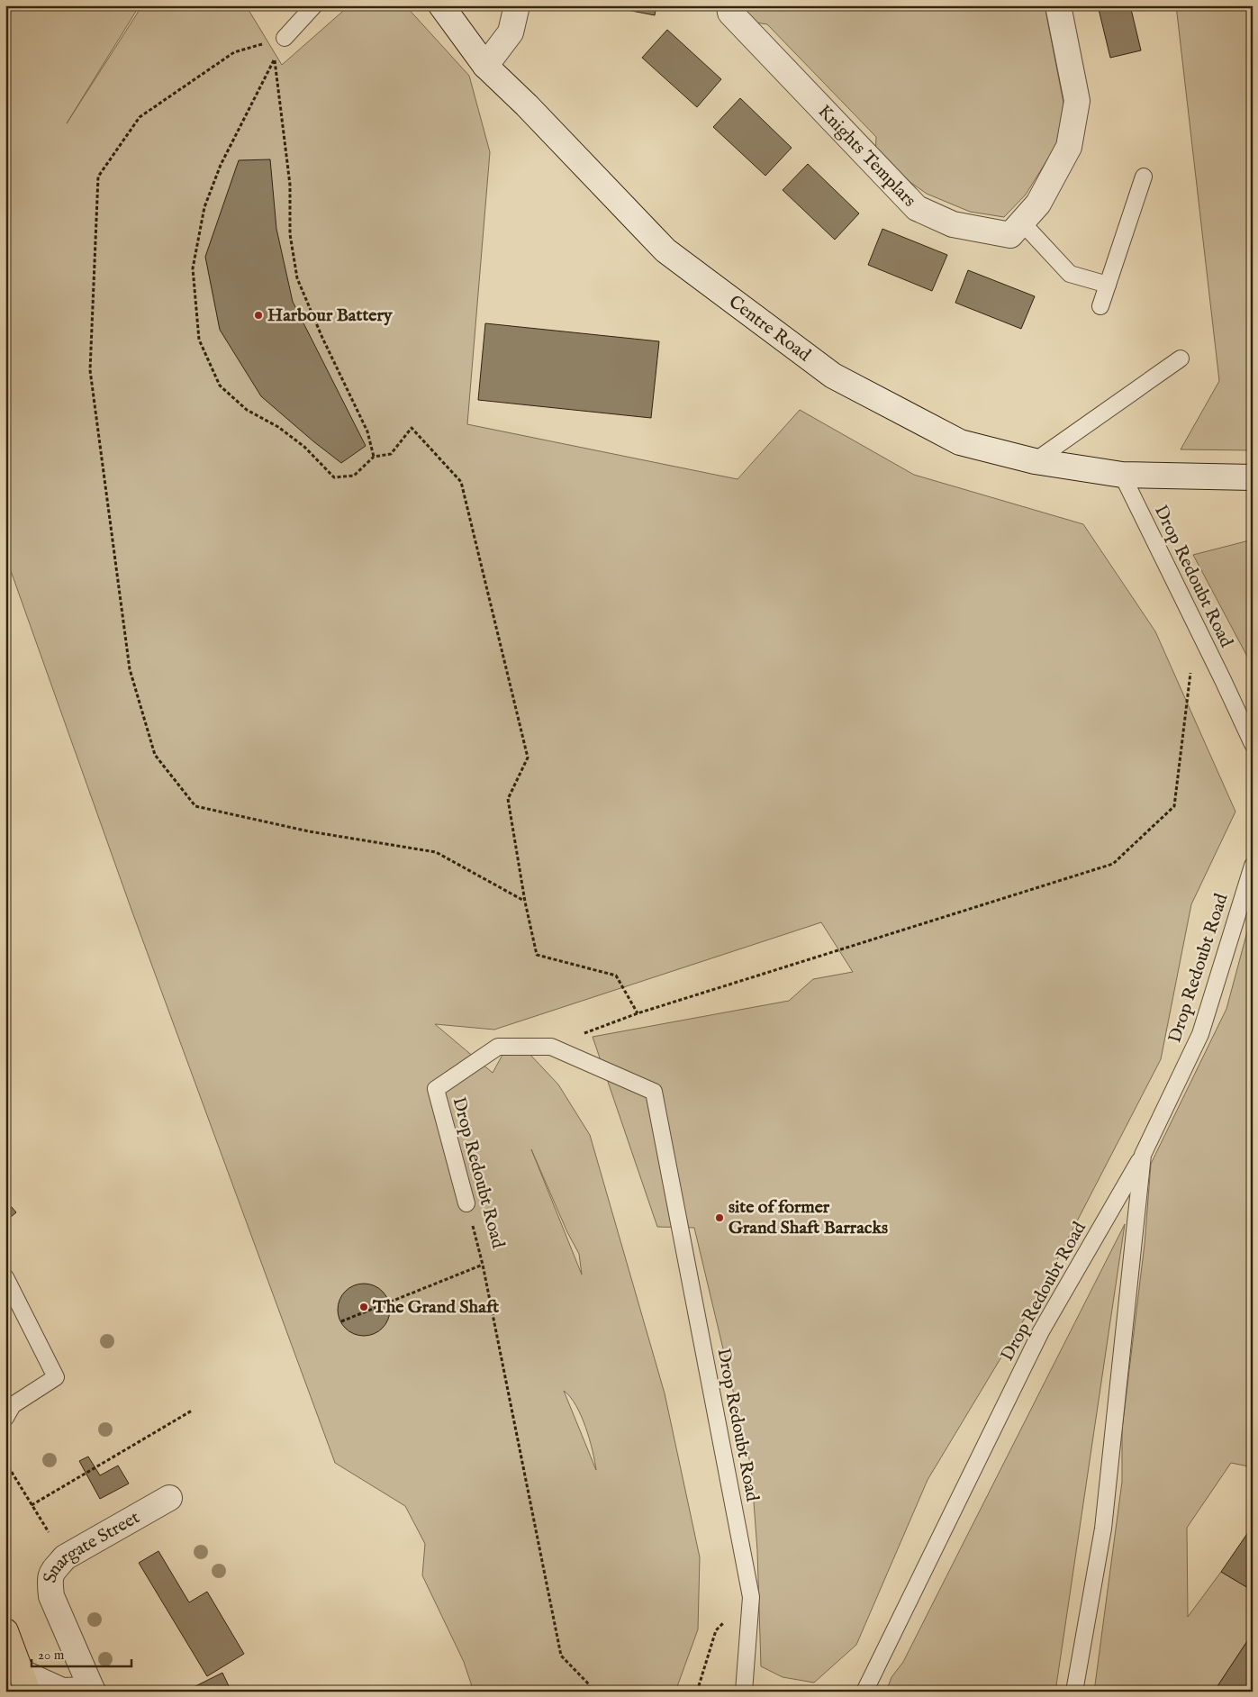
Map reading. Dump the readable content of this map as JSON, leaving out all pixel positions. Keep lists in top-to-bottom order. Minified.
{"streets":{"highway":["Snargate Street"],"street":["Knights Templars","Centre Road"],"lane":["Drop Redoubt Road"]},"crossings":[["Centre Road","Drop Redoubt Road"]],"places":["Harbour Battery","site of former Grand Shaft Barracks","The Grand Shaft"],"scale_bar":"20 m"}
